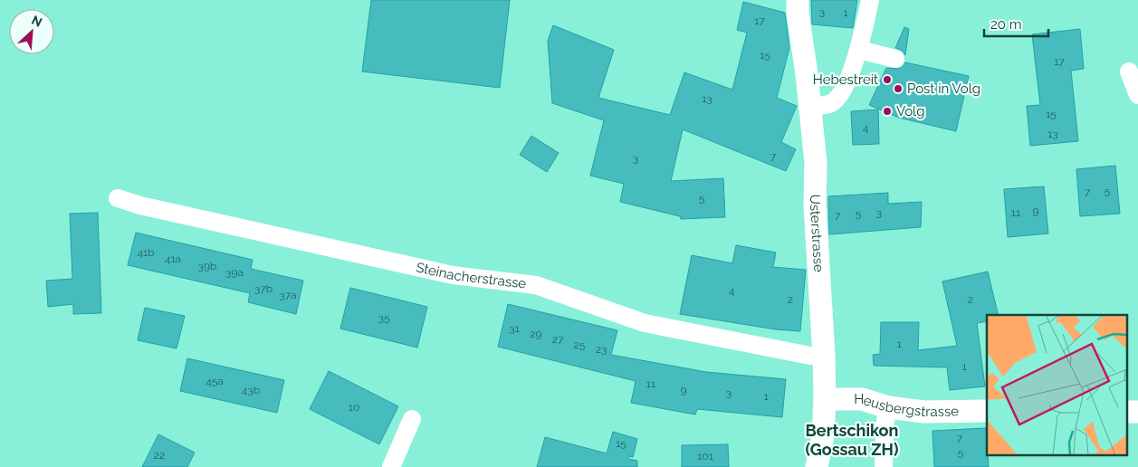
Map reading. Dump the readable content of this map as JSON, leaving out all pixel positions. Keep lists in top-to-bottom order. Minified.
{"streets":{"street":["Usterstrasse","Steinacherstrasse","Heusbergstrasse"]},"crossings":[["Usterstrasse","Steinacherstrasse"],["Usterstrasse","Heusbergstrasse"]],"districts":["Bertschikon (Gossau ZH)"],"places":["Hebestreit","Post in Volg","Volg"],"house_numbers":["3","1","17","15","17","13","15","4","13","7","3","5","7","5","9","3","11","5","7","41b","41a","39b","39a","37b","4","37a","2","2","35","31","29","27","1","25","23","1","45a","11","43b","9","3","1","10","7","15","5","22","101"],"scale_bar":"20 m","north":"top right"}
